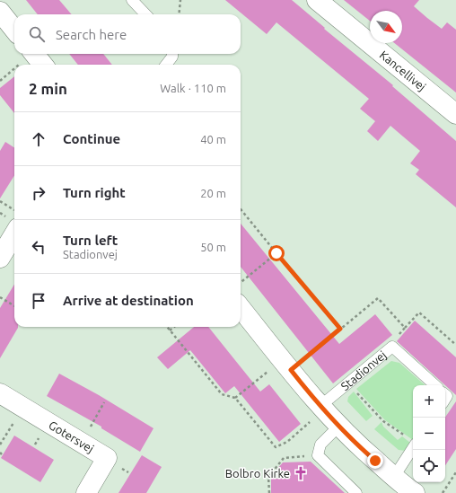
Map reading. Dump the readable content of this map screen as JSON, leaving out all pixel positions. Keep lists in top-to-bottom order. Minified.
{"streets":{"street":["Kancellivej","Gotersvej"],"lane":["Stadionvej"]},"places":{"church":["Bolbro Kirke"]},"north":"bottom right","page":{"search":"Search here","heading":["2 min","Walk · 110 m"],"list":[["Continue","40 m"],["Turn right","20 m"],["Turn left","Stadionvej","50 m"],"Arrive at destination"],"map_buttons":["+","−"]}}
